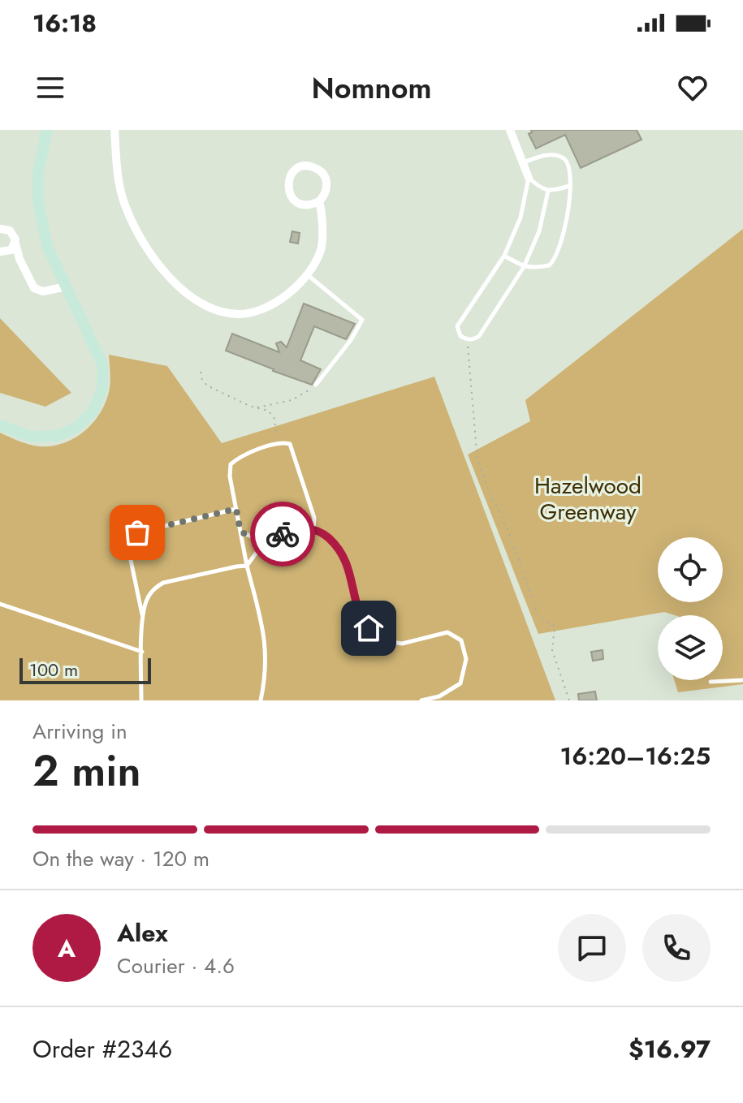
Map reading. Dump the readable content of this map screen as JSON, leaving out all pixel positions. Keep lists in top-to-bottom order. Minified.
{"parks":["Hazelwood Greenway"],"scale_bar":"100 m","page":{"status":"16:18","header":"Nomnom","scale":"100 m","heading":["2 min","Arriving in","16:20–16:25"],"panel":["Alex","Courier · 4.6","Order #2346","$16.97"],"bar":"On the way · 120 m","round":"A"}}
